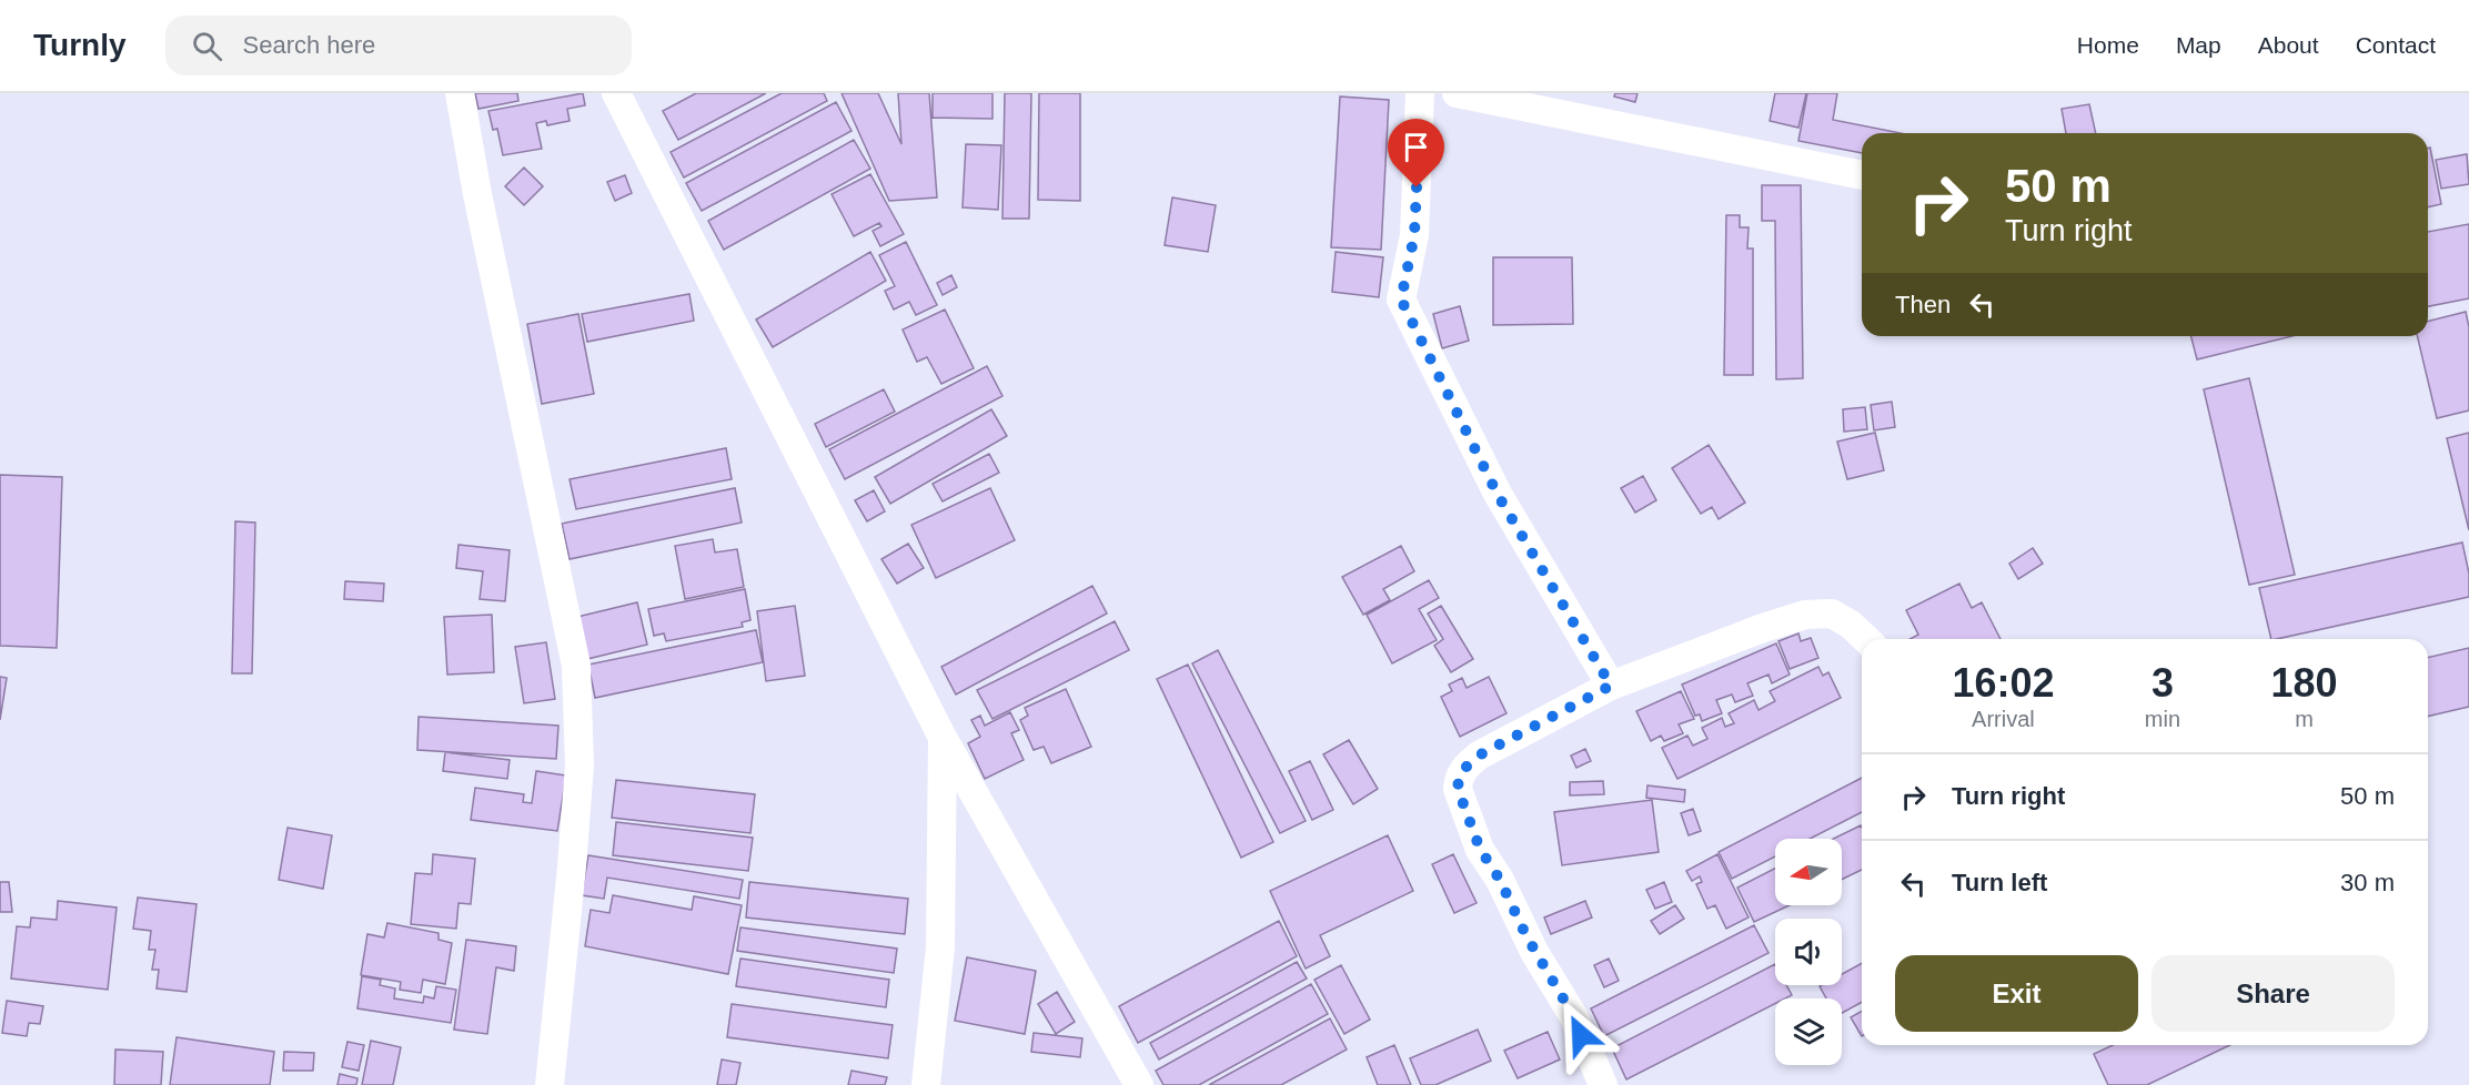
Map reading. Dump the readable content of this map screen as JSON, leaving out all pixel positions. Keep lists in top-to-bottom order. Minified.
{"north":"left","page":{"header":"Turnly","search":"Search here","nav":["Home","Map","About","Contact"],"turn":["50 m","Turn right"],"then":"Then","eta":["16:02","Arrival","3","min","180","m"],"list":[{"name":"Turn right","value":"50 m"},{"name":"Turn left","value":"30 m"}],"buttons":["Exit","Share"]}}
